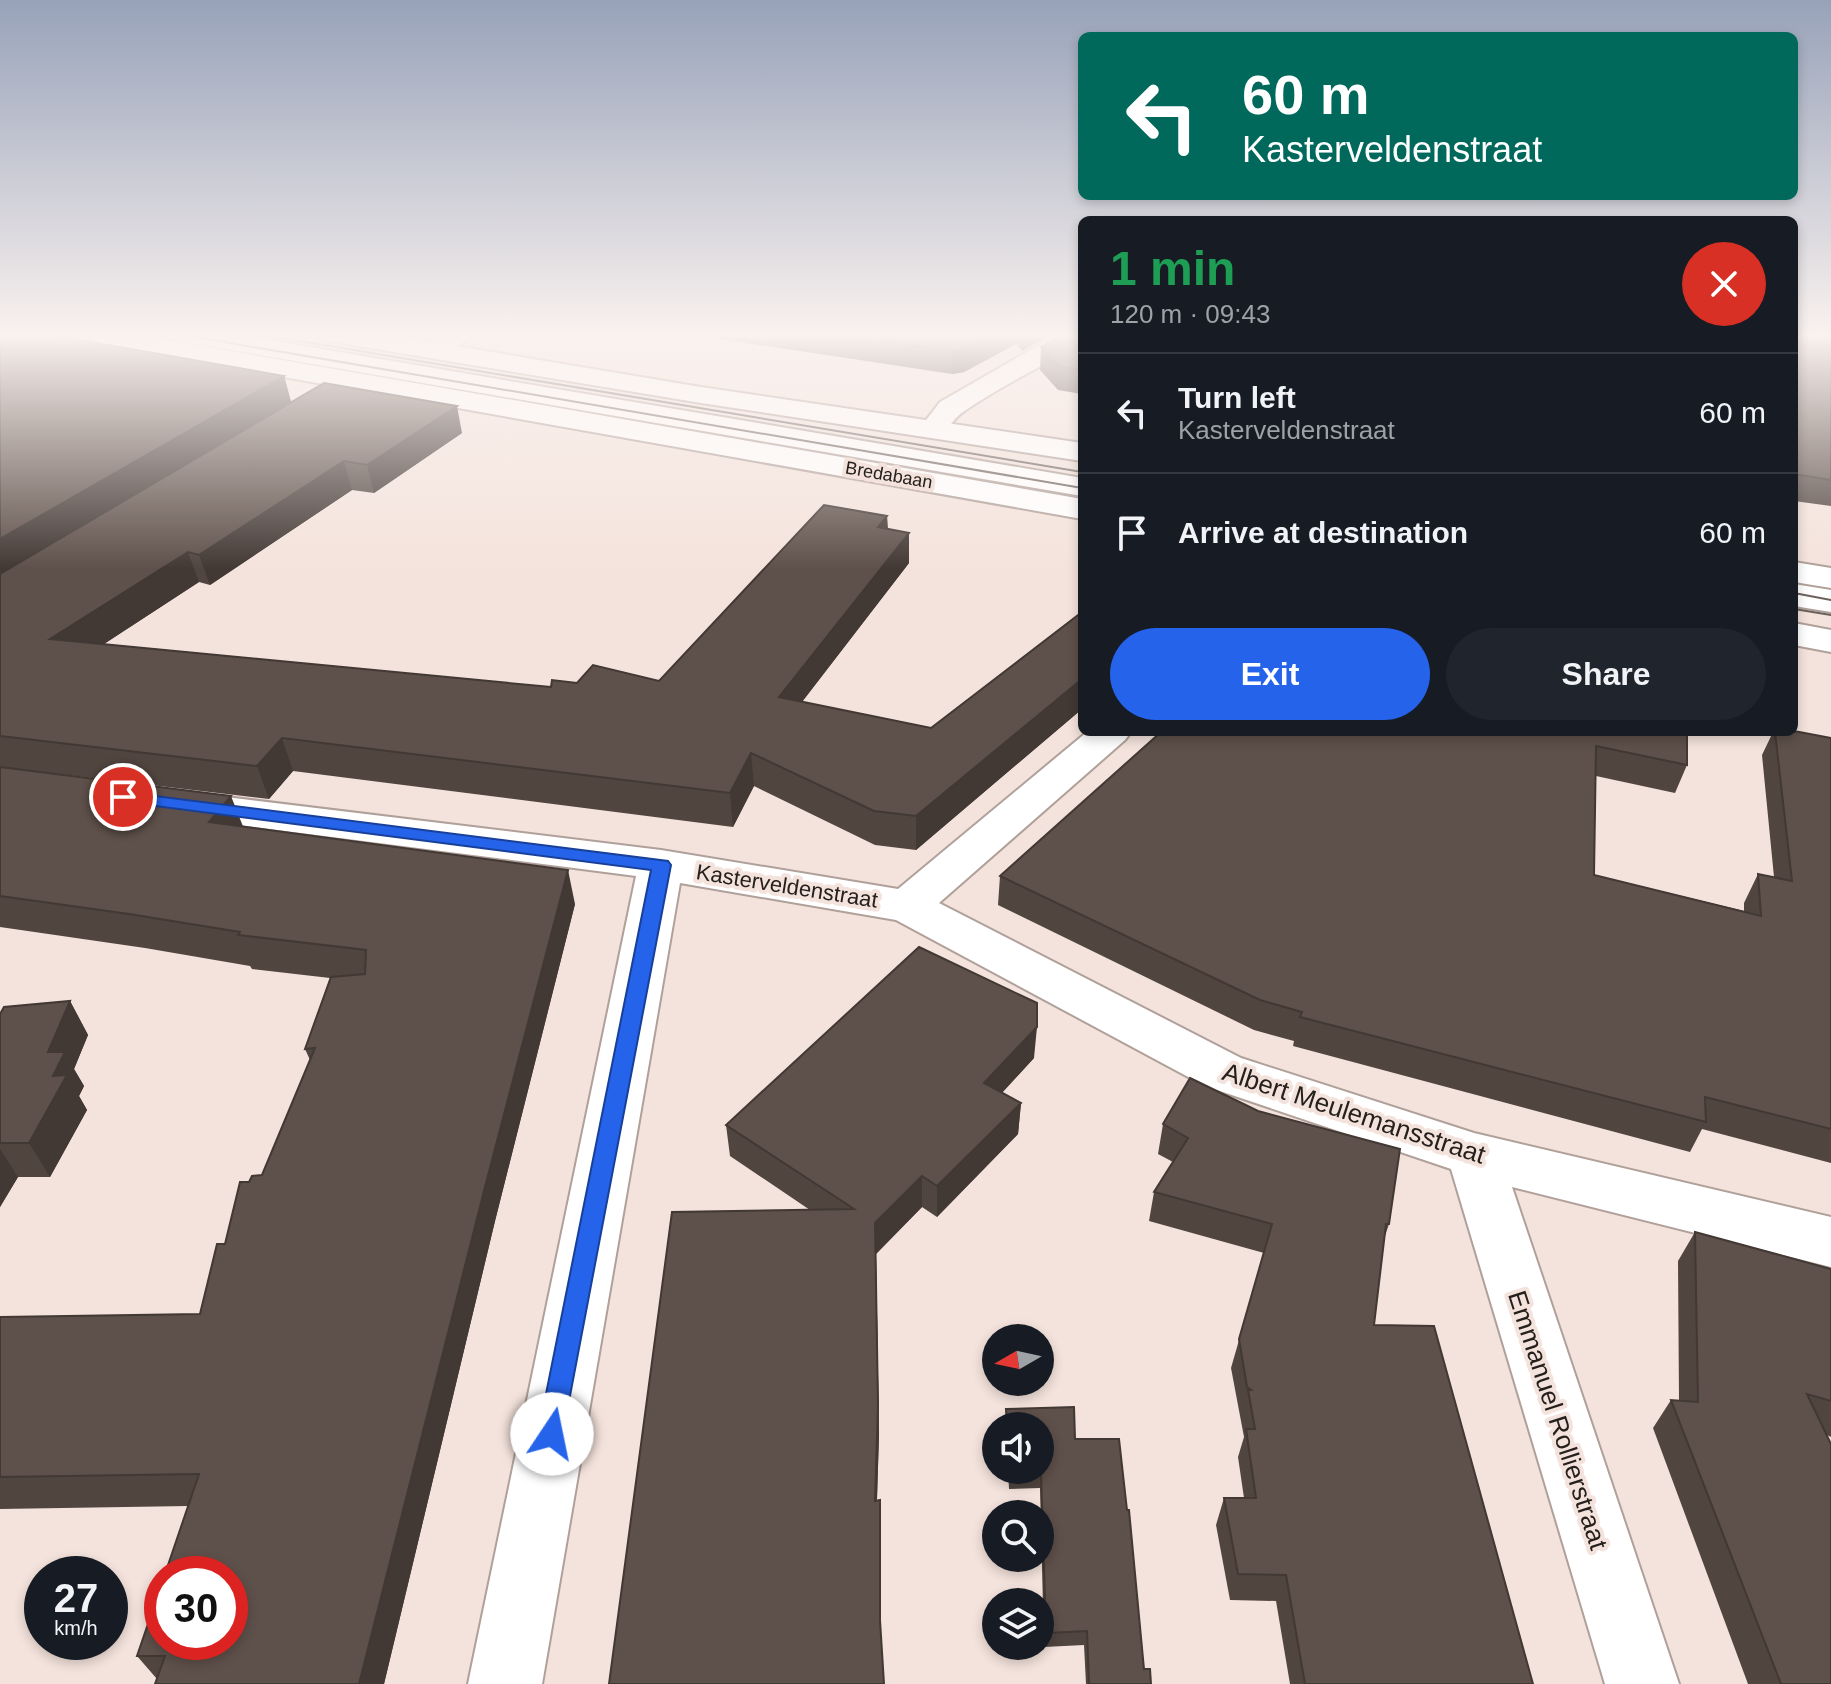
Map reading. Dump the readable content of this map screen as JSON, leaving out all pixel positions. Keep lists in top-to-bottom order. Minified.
{"streets":{"street":["Bredabaan","Kasterveldenstraat","Albert Meulemansstraat","Emmanuel Rollierstraat"]},"crossings":[["Kasterveldenstraat","Albert Meulemansstraat"],["Albert Meulemansstraat","Emmanuel Rollierstraat"]],"north":"left","page":{"turn":["60 m","Kasterveldenstraat"],"heading":["1 min","120 m · 09:43"],"list":[{"name":"Turn left","note":"Kasterveldenstraat","value":"60 m"},{"name":"Arrive at destination","value":"60 m"}],"buttons":["Exit","Share"],"speed":"27 km/h","limit":"30"}}
